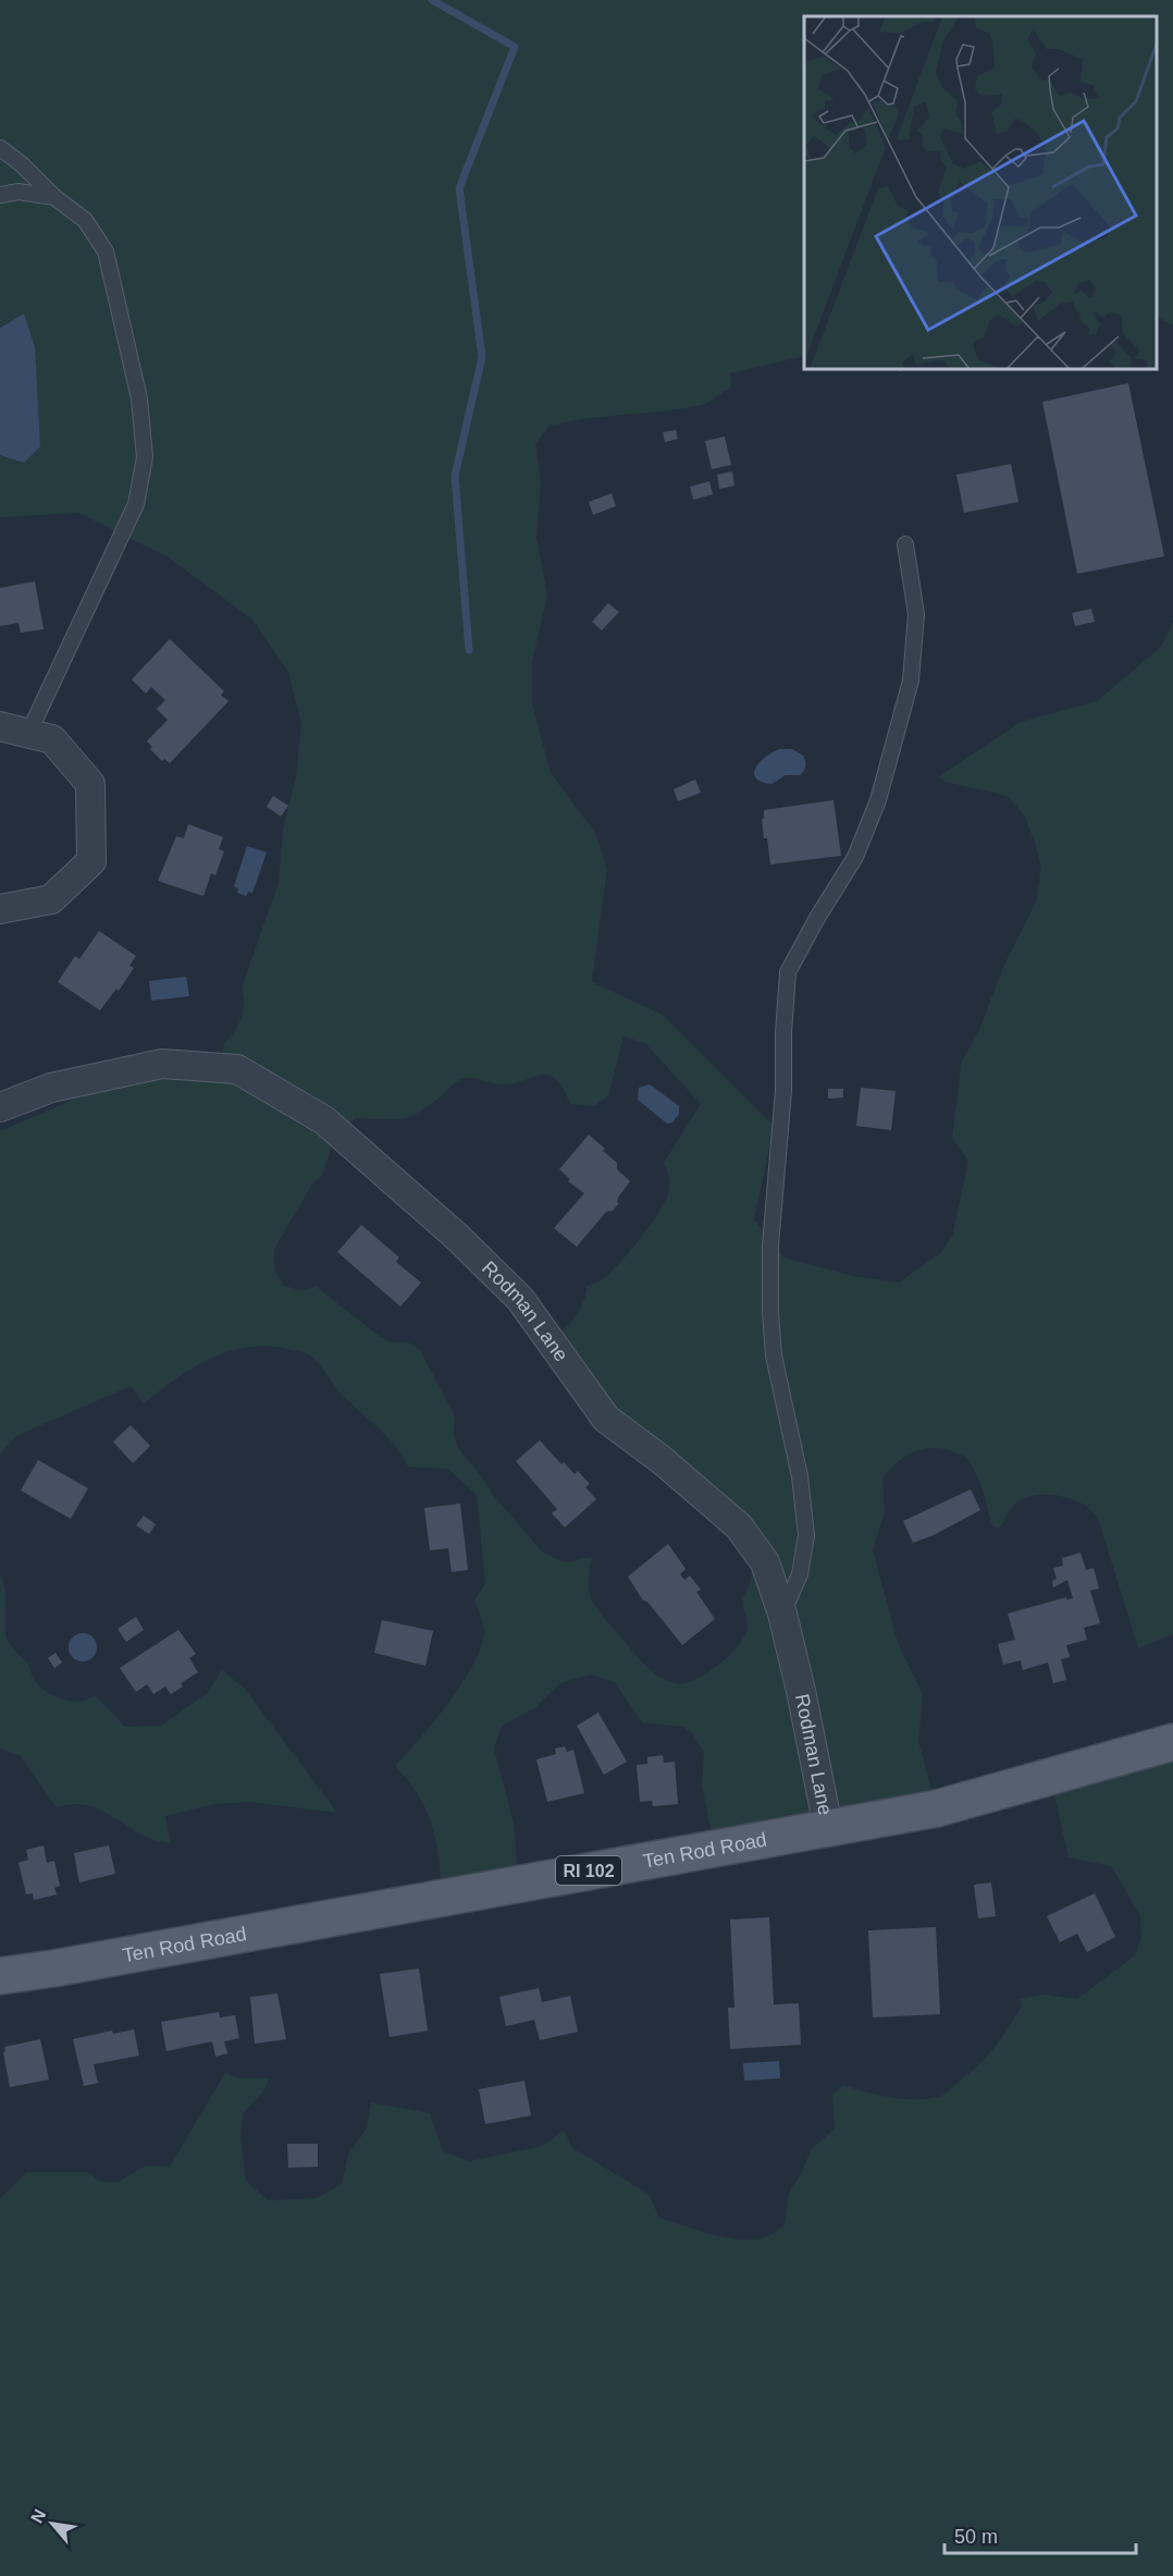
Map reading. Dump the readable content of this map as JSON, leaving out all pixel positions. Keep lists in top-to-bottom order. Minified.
{"streets":{"main road":["Ten Rod Road","RI 102"],"street":["Rodman Lane"]},"crossings":[["Rodman Lane","Ten Rod Road"]],"scale_bar":"50 m","north":"top left"}
